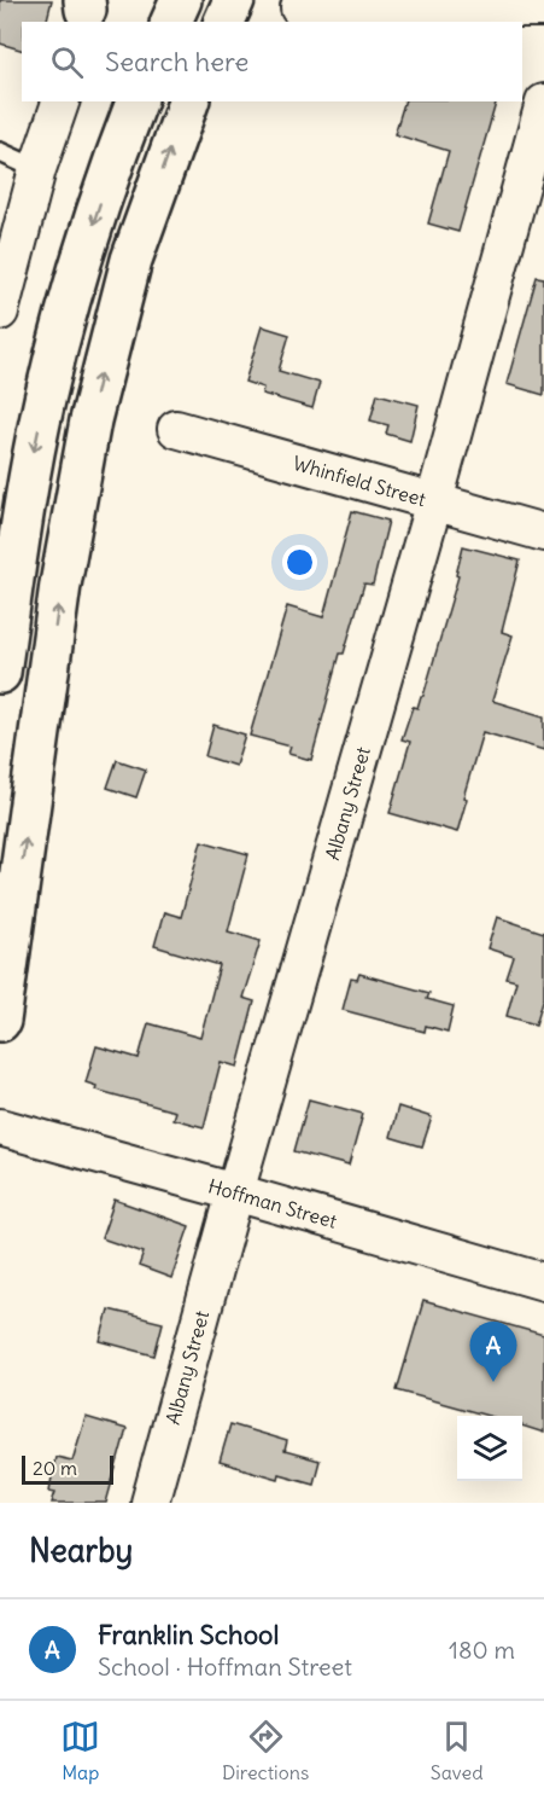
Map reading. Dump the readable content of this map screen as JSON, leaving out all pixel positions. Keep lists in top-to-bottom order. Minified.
{"streets":{"street":["Whinfield Street","Albany Street","Hoffman Street"]},"crossings":[["Whinfield Street","Albany Street"],["Albany Street","Hoffman Street"]],"scale_bar":"20 m","page":{"search":"Search here","pins":"A","scale":"20 m","heading":"Nearby","list":[{"mark":"A","name":"Franklin School","note":"School · Hoffman Street","value":"180 m"}],"nav":["Map","Directions","Saved"]}}
